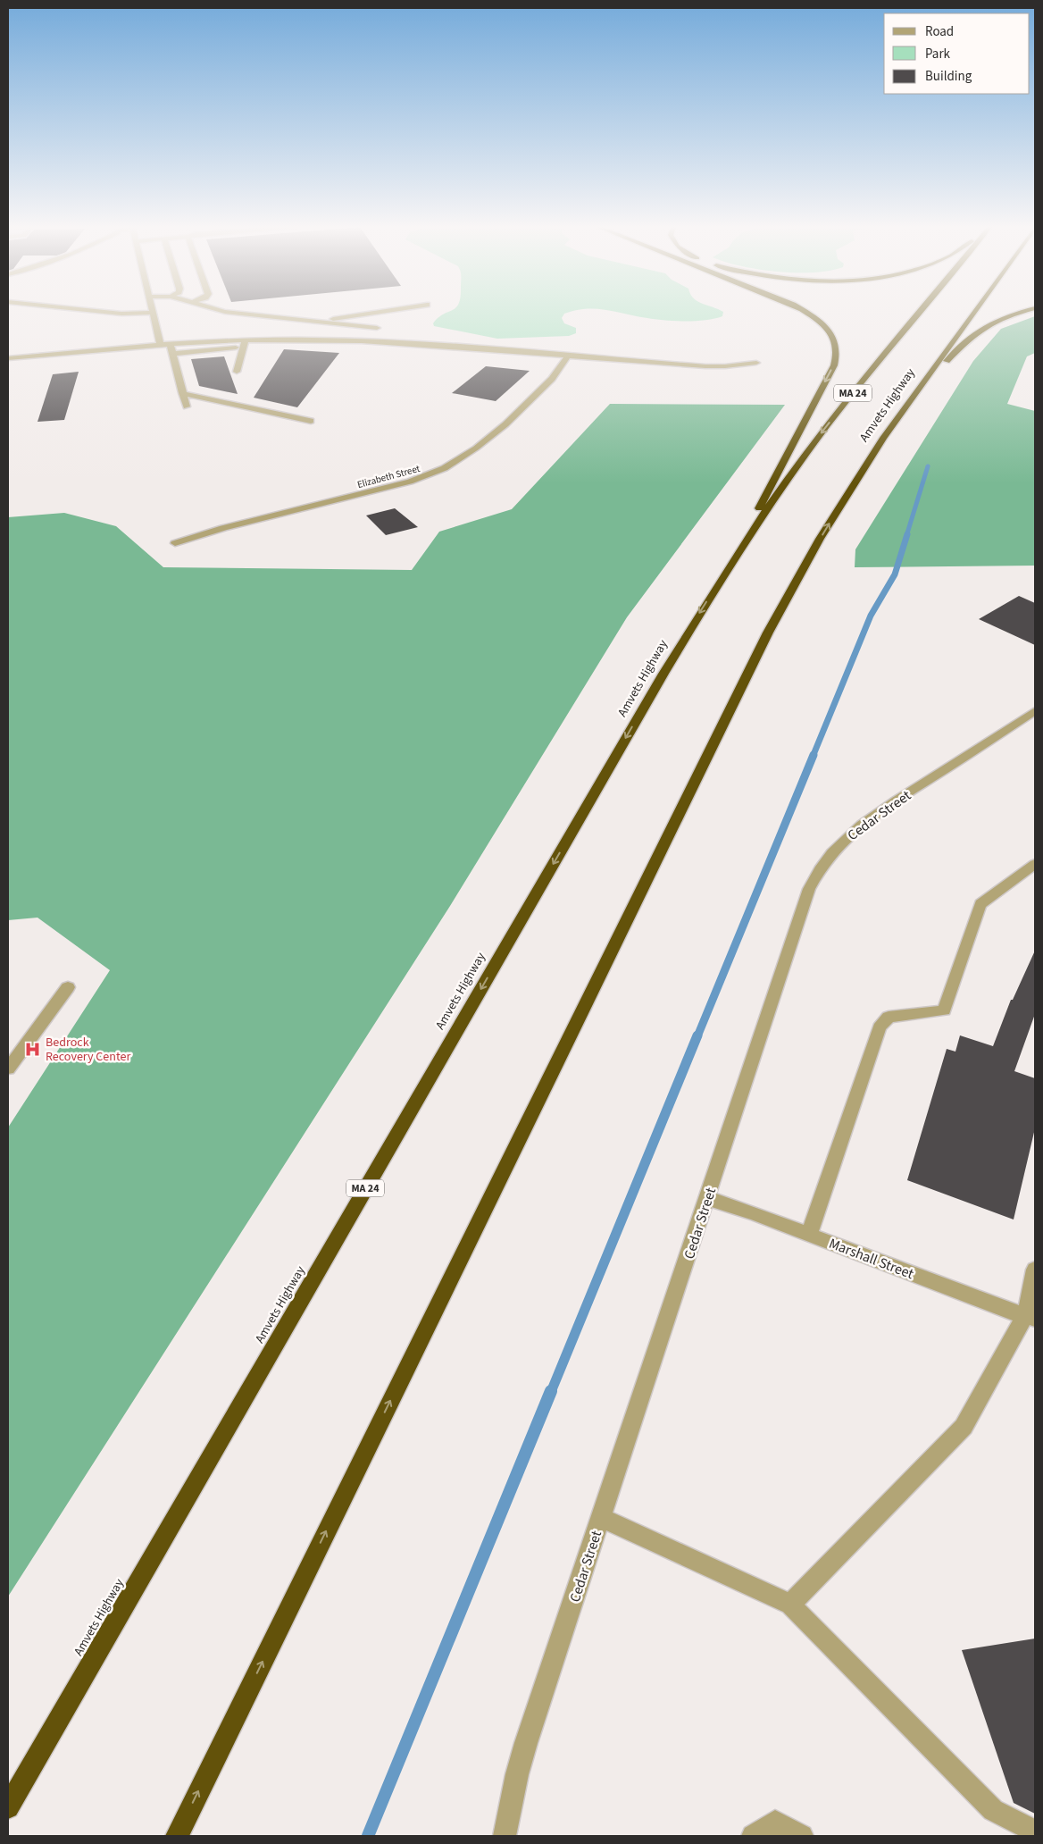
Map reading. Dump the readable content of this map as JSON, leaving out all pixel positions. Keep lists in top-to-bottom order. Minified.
{"streets":{"highway":["MA 24","Amvets Highway"],"street":["Elizabeth Street","Cedar Street","Marshall Street"]},"crossings":[["Cedar Street","Marshall Street"]],"places":{"hospital":["Bedrock Recovery Center"]},"legend":["Road","Park","Building"]}
